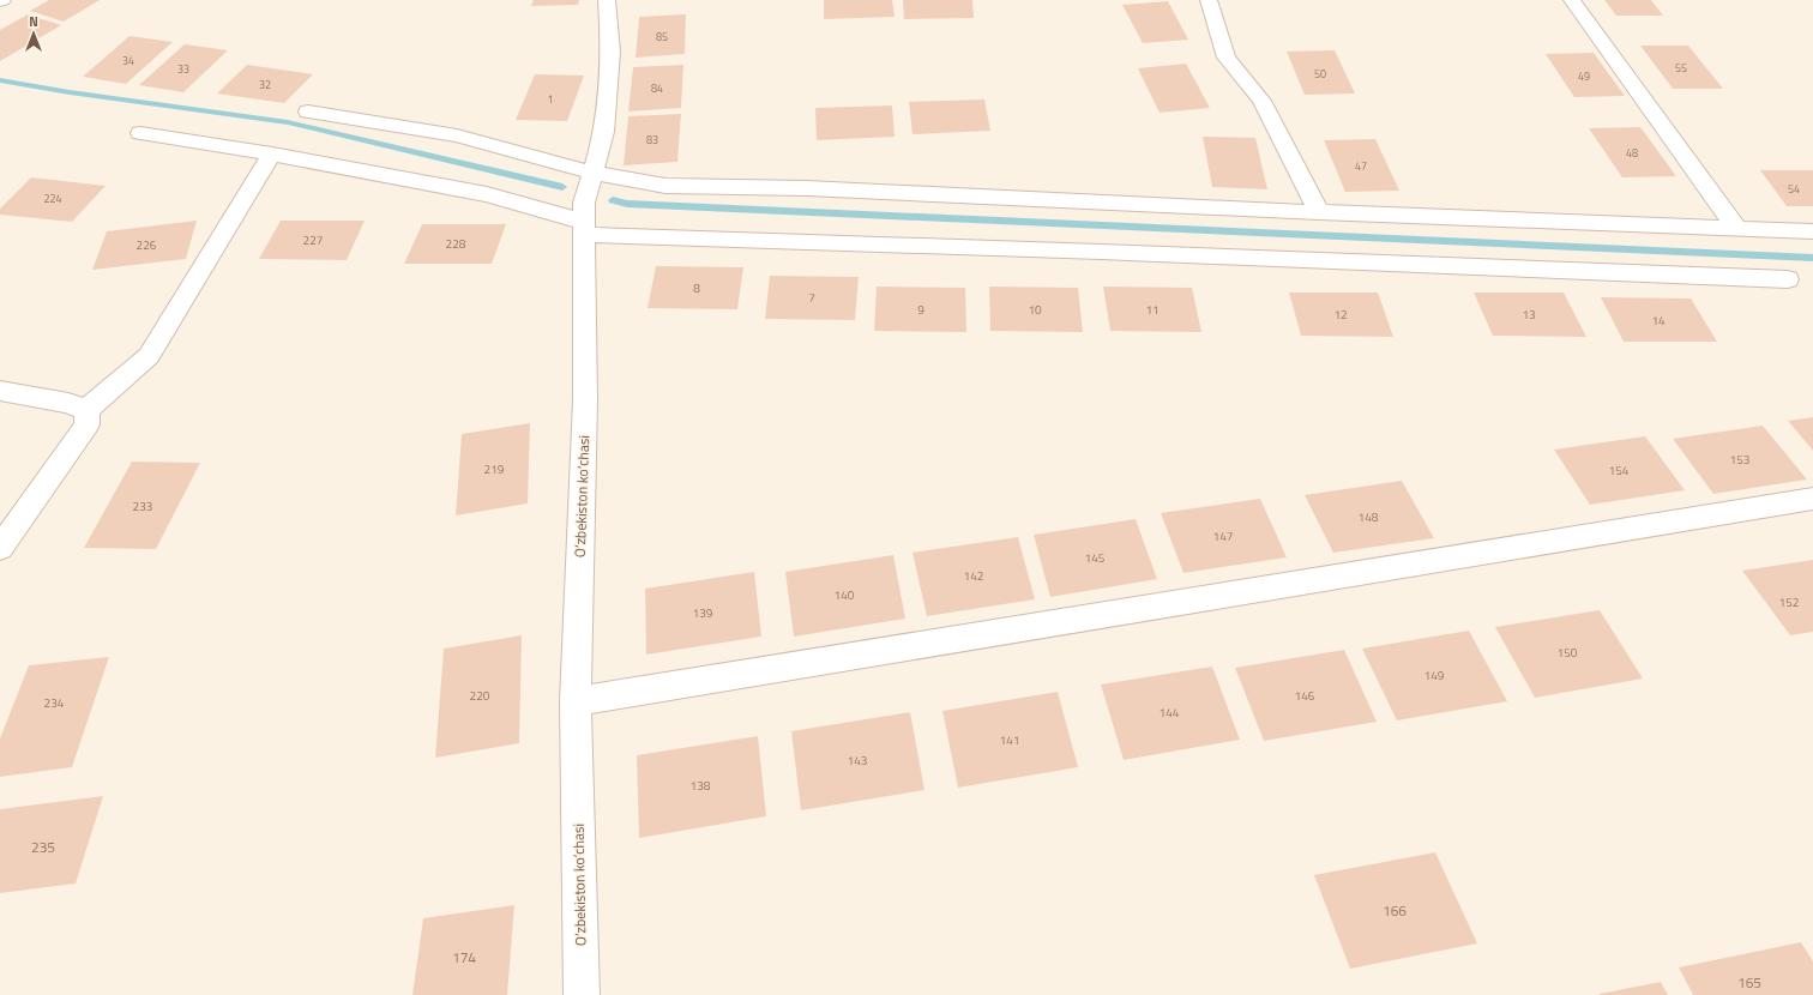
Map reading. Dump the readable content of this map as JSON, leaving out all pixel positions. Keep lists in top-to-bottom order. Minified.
{"streets":{"street":["O‘zbekiston ko‘chasi"]},"house_numbers":["85","34","55","33","50","49","32","84","1","83","48","47","54","224","227","228","226","8","7","9","10","11","12","13","14","153","219","154","233","148","147","145","142","140","152","139","150","149","220","146","234","144","141","143","138","235","166","174","165"],"north":"top"}
